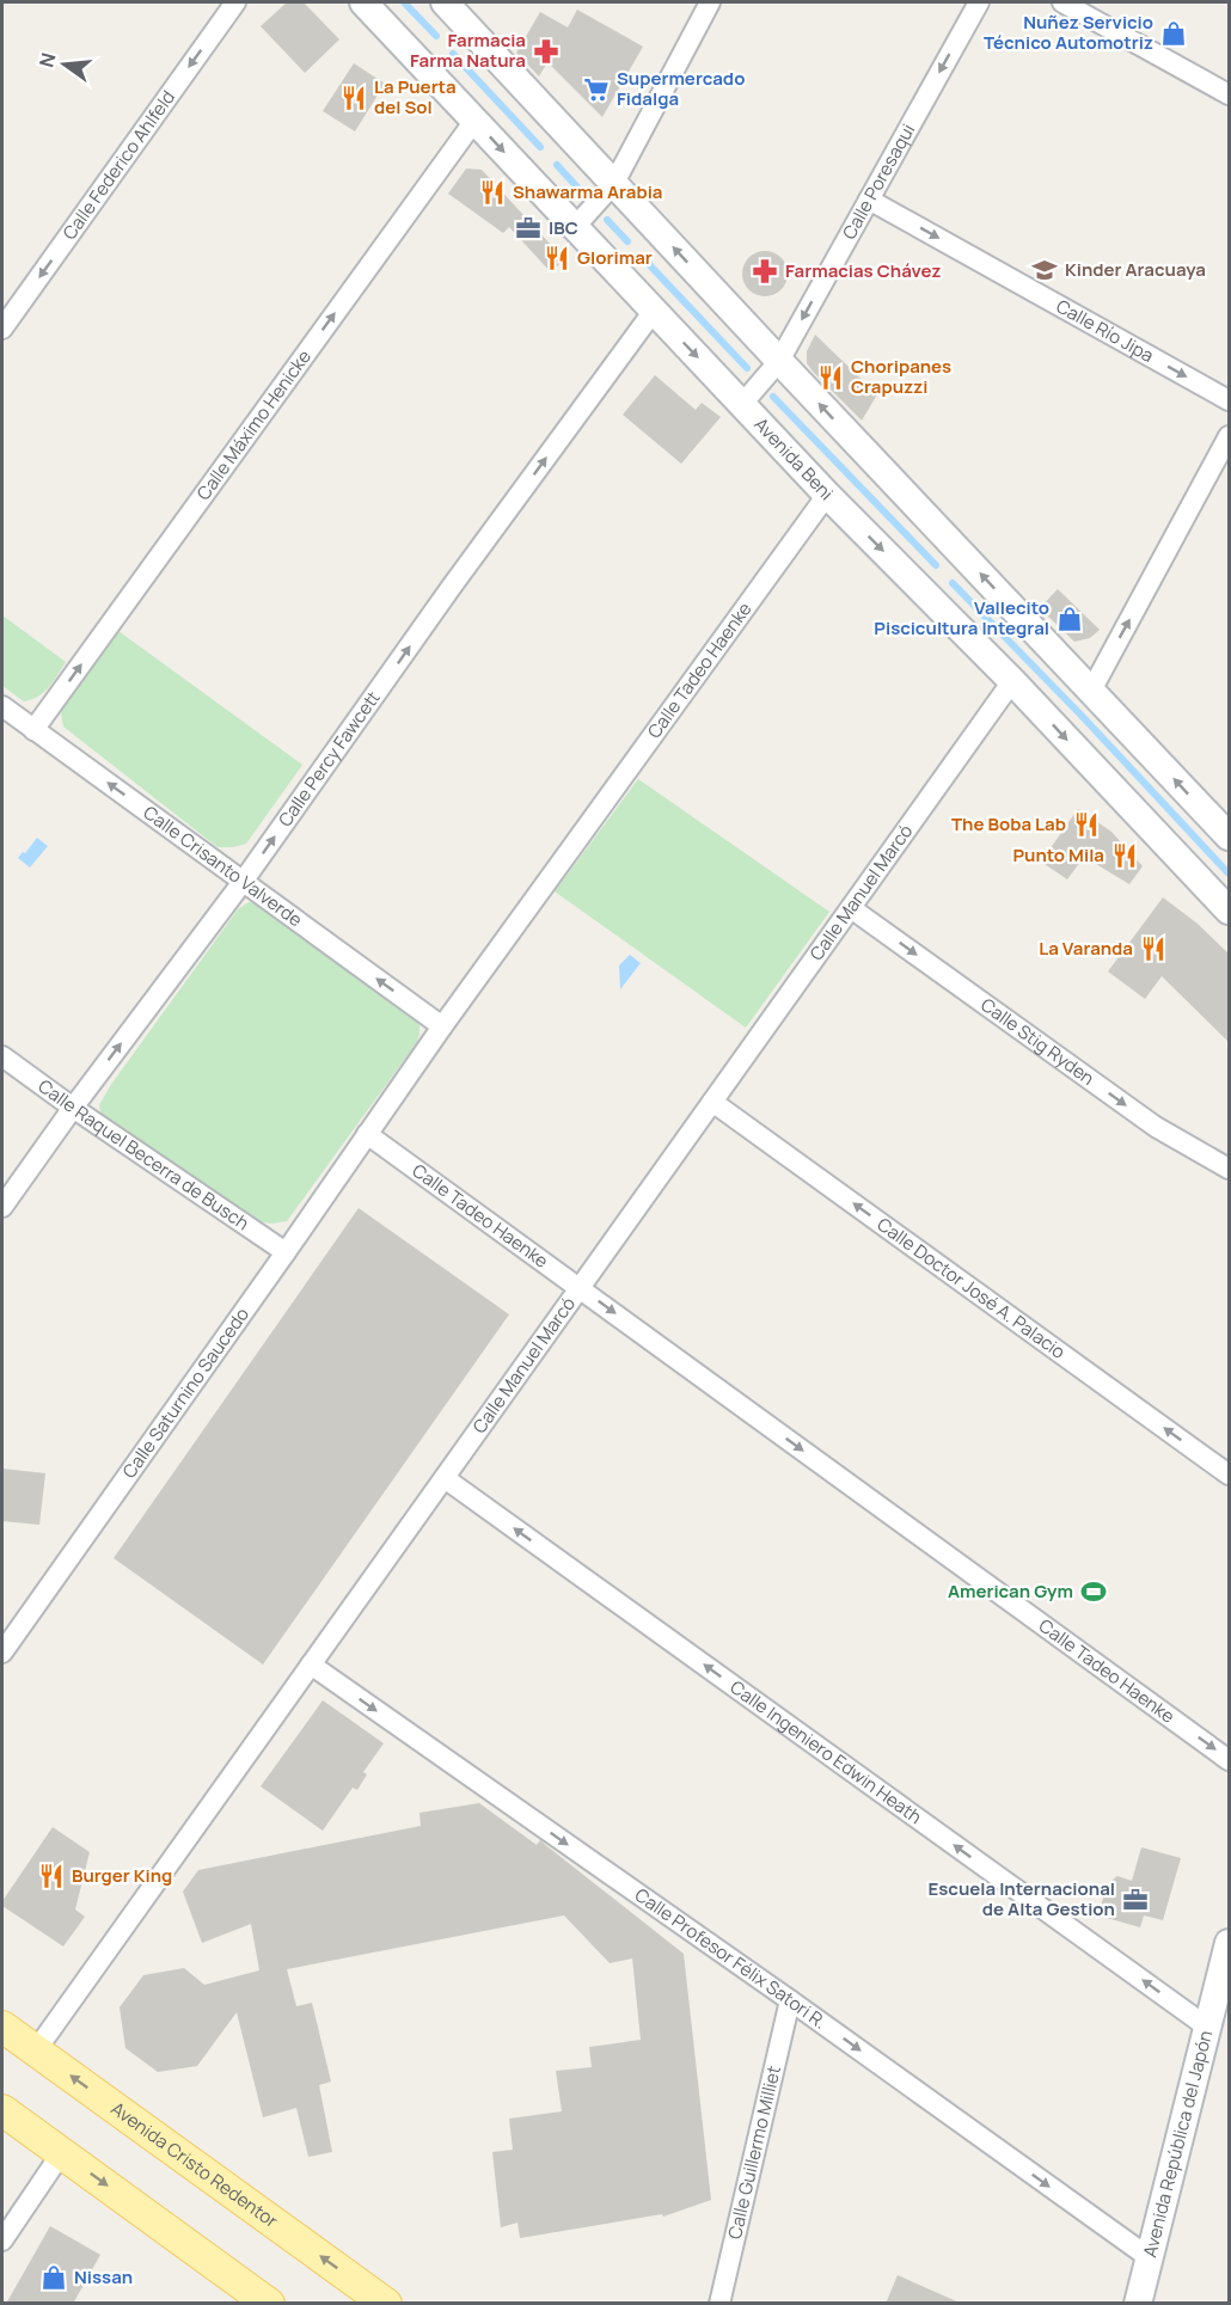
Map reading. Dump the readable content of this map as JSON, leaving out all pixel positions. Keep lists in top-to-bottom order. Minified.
{"streets":{"main road":["Avenida Cristo Redentor"],"street":["Calle Federico Ahlfeld","Calle Poresaqui","Calle Río Jipa","Calle Máximo Henicke","Avenida Beni","Calle Tadeo Haenke","Calle Percy Fawcett","Calle Crisanto Valverde","Calle Manuel Marcó","Calle Stig Ryden","Calle Raquel Becerra de Busch","Calle Doctor José A. Palacio","Calle Saturnino Saucedo","Calle Ingeniero Edwin Heath","Calle Profesor Félix Satori R.","Avenida República del Japón","Calle Guillermo Milliet"]},"crossings":[["Calle Poresaqui","Calle Río Jipa"],["Calle Poresaqui","Avenida Beni"],["Calle Máximo Henicke","Avenida Beni"],["Calle Máximo Henicke","Calle Crisanto Valverde"],["Avenida Beni","Calle Tadeo Haenke"],["Avenida Beni","Calle Percy Fawcett"],["Avenida Beni","Calle Manuel Marcó"],["Calle Tadeo Haenke","Calle Crisanto Valverde"],["Calle Tadeo Haenke","Calle Manuel Marcó"],["Calle Tadeo Haenke","Calle Saturnino Saucedo"],["Calle Percy Fawcett","Calle Crisanto Valverde"],["Calle Percy Fawcett","Calle Raquel Becerra de Busch"],["Calle Manuel Marcó","Calle Stig Ryden"],["Calle Manuel Marcó","Calle Doctor José A. Palacio"],["Calle Manuel Marcó","Calle Ingeniero Edwin Heath"],["Calle Manuel Marcó","Calle Profesor Félix Satori R."],["Calle Manuel Marcó","Avenida Cristo Redentor"],["Calle Raquel Becerra de Busch","Calle Saturnino Saucedo"],["Calle Ingeniero Edwin Heath","Avenida República del Japón"],["Calle Profesor Félix Satori R.","Avenida República del Japón"],["Calle Profesor Félix Satori R.","Calle Guillermo Milliet"]],"one_way":["Calle Federico Ahlfeld","Calle Poresaqui","Calle Río Jipa","Calle Máximo Henicke","Calle Tadeo Haenke","Calle Percy Fawcett","Calle Crisanto Valverde","Calle Stig Ryden","Calle Doctor José A. Palacio","Calle Ingeniero Edwin Heath","Calle Profesor Félix Satori R."],"places":{"shop":["Nuñez Servicio Técnico Automotriz","Vallecito Piscicultura Integral","Nissan"],"pharmacy":["Farmacia Farma Natura","Farmacias Chávez"],"supermarket":["Supermercado Fidalga"],"restaurant":["La Puerta del Sol","Shawarma Arabia","Glorimar","Choripanes Crapuzzi","The Boba Lab","Punto Mila","La Varanda","Burger King"],"office":["IBC","Escuela Internacional de Alta Gestion"],"school or university":["Kinder Aracuaya"],"sports":["American Gym"]},"north":"left"}
